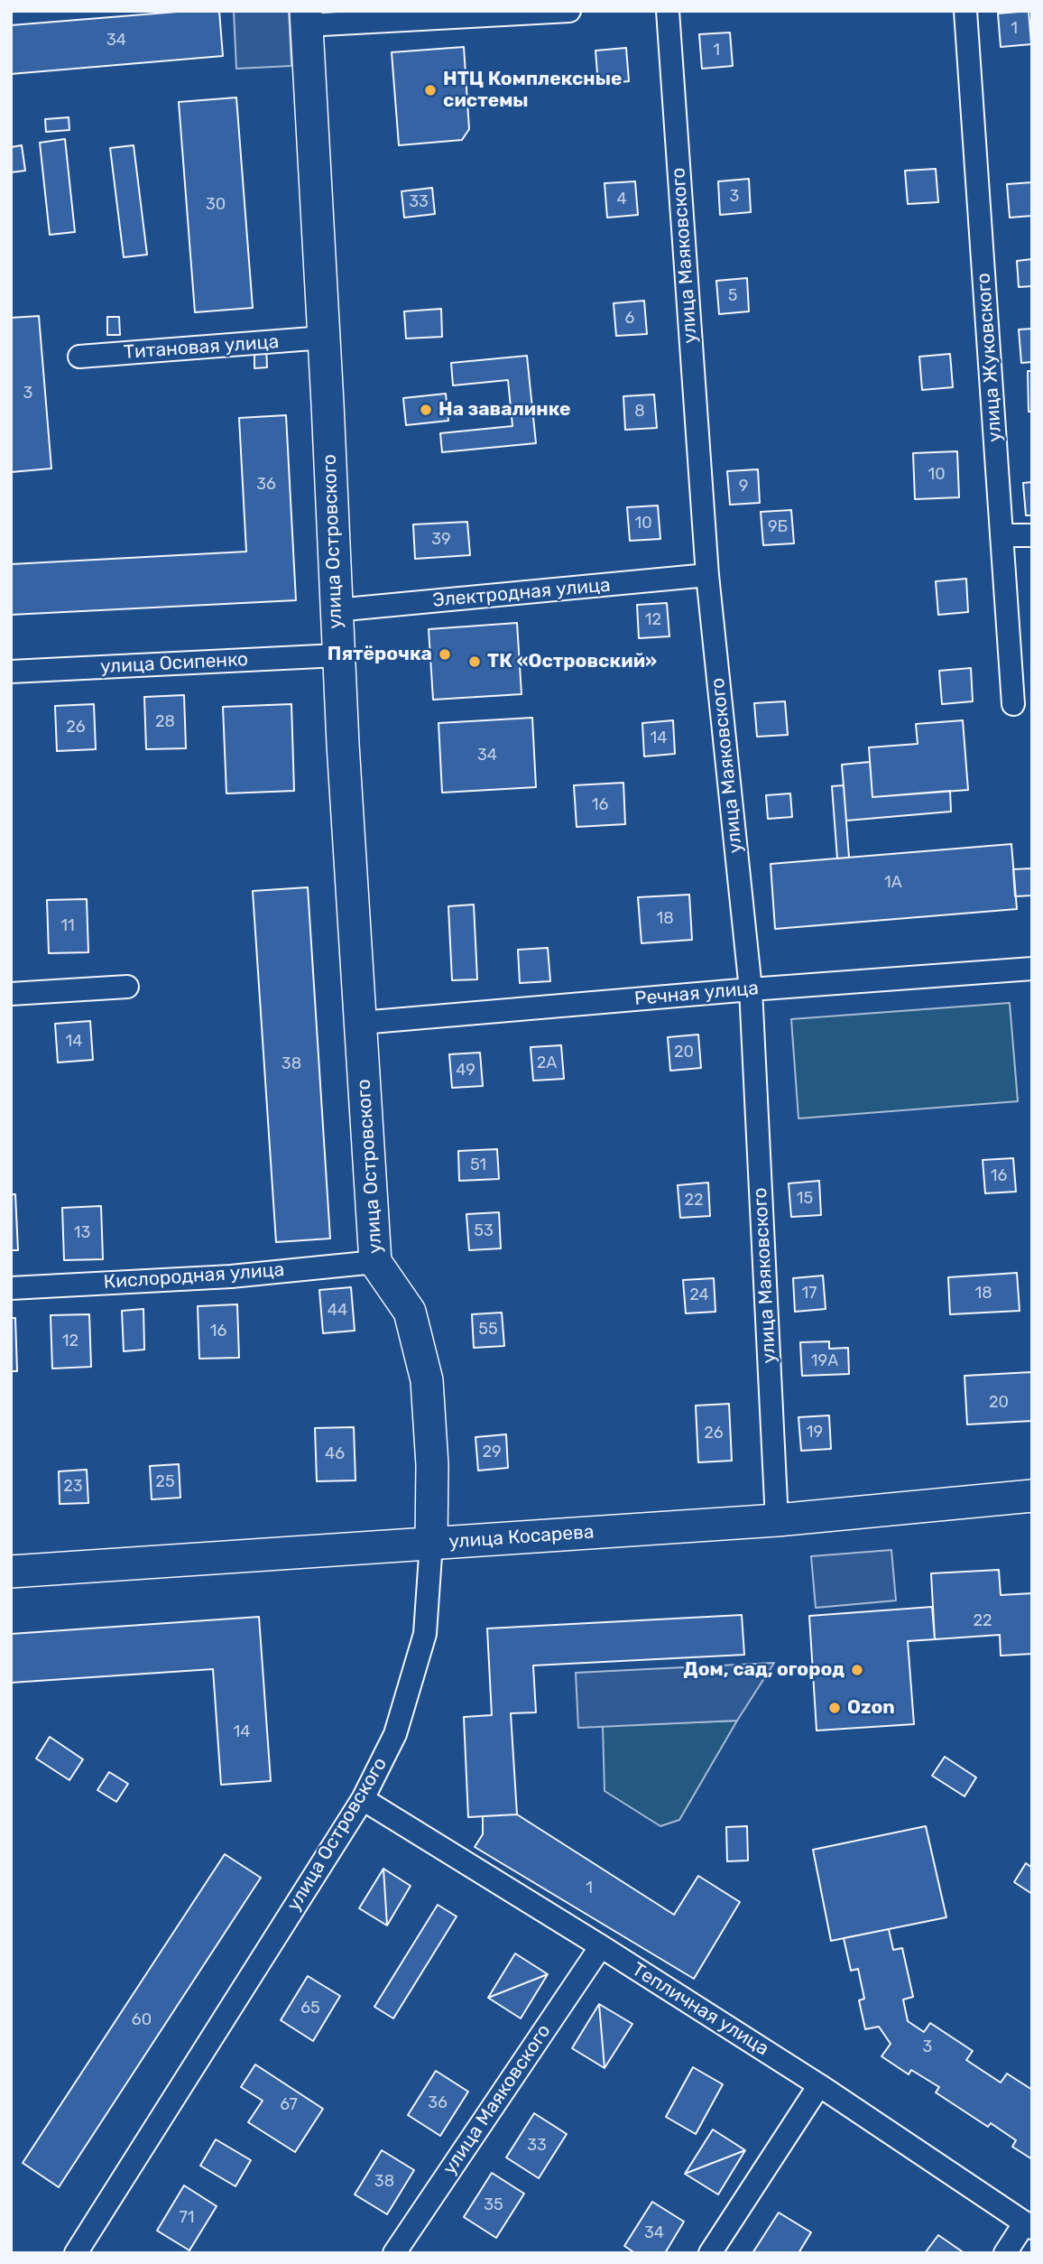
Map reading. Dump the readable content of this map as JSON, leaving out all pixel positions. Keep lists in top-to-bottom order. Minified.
{"streets":{"street":["улица Маяковского","Титановая улица","улица Жуковского","улица Островского","Электродная улица","улица Осипенко","Речная улица","Кислородная улица","улица Косарева","Тепличная улица"]},"crossings":[["улица Маяковского","Электродная улица"],["улица Маяковского","Речная улица"],["улица Маяковского","улица Косарева"],["улица Маяковского","Тепличная улица"],["Титановая улица","улица Островского"],["улица Островского","Электродная улица"],["улица Островского","улица Осипенко"],["улица Островского","Речная улица"],["улица Островского","Кислородная улица"],["улица Островского","улица Косарева"],["улица Островского","Тепличная улица"]],"places":["НТЦ Комплексные системы","На завалинке","Пятёрочка","ТК «Островский»","Дом, сад, огород","Ozon"],"house_numbers":["1","34","1","3","4","33","30","5","6","3","8","10","36","9","10","9Б","39","12","28","26","14","34","16","1А","18","11","14","20","2А","38","49","51","16","15","22","53","13","17","18","24","44","55","16","12","19А","20","19","26","29","46","25","23","22","14","1","65","60","3","36","67","33","38","35","71","34"]}
